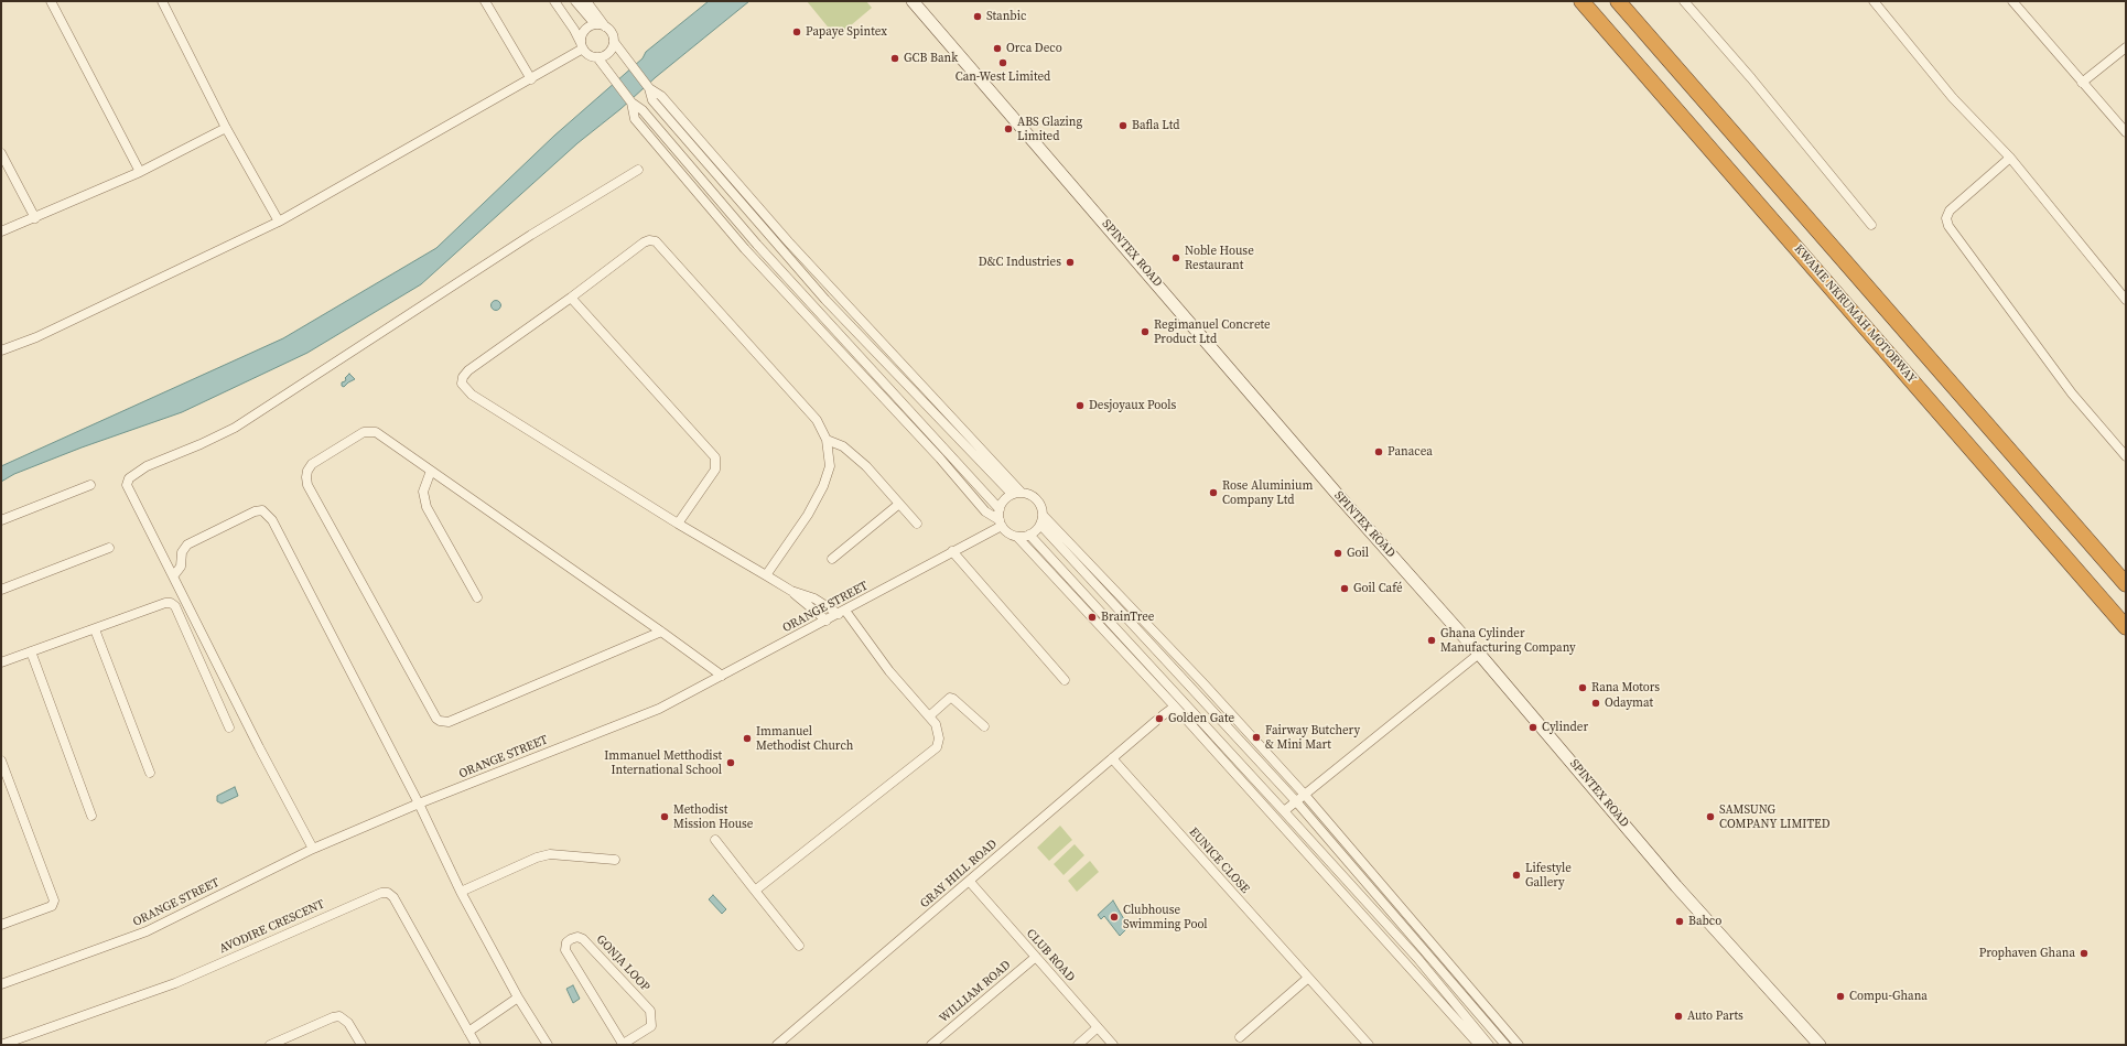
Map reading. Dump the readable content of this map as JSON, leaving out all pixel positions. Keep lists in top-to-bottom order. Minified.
{"streets":{"highway":["KWAME NKRUMAH MOTORWAY"],"main road":["SPINTEX ROAD"],"street":["ORANGE STREET","EUNICE CLOSE","GRAY HILL ROAD","AVODIRE CRESCENT","CLUB ROAD","GONJA LOOP","WILLIAM ROAD"]},"crossings":[["EUNICE CLOSE","GRAY HILL ROAD"],["GRAY HILL ROAD","CLUB ROAD"],["CLUB ROAD","WILLIAM ROAD"]],"places":["Stanbic","Papaye Spintex","Orca Deco","GCB Bank","Can-West Limited","Bafla Ltd","ABS Glazing Limited","Noble House Restaurant","D&C Industries","Regimanuel Concrete Product Ltd","Desjoyaux Pools","Panacea","Rose Aluminium Company Ltd","Goil","Goil Café","BrainTree","Ghana Cylinder Manufacturing Company","Rana Motors","Odaymat","Golden Gate","Cylinder","Fairway Butchery & Mini Mart","Immanuel Methodist Church","Immanuel Metthodist International School","Methodist Mission House","SAMSUNG COMPANY LIMITED","Lifestyle Gallery","Clubhouse Swimming Pool","Babco","Prophaven Ghana","Compu-Ghana","Auto Parts"]}
